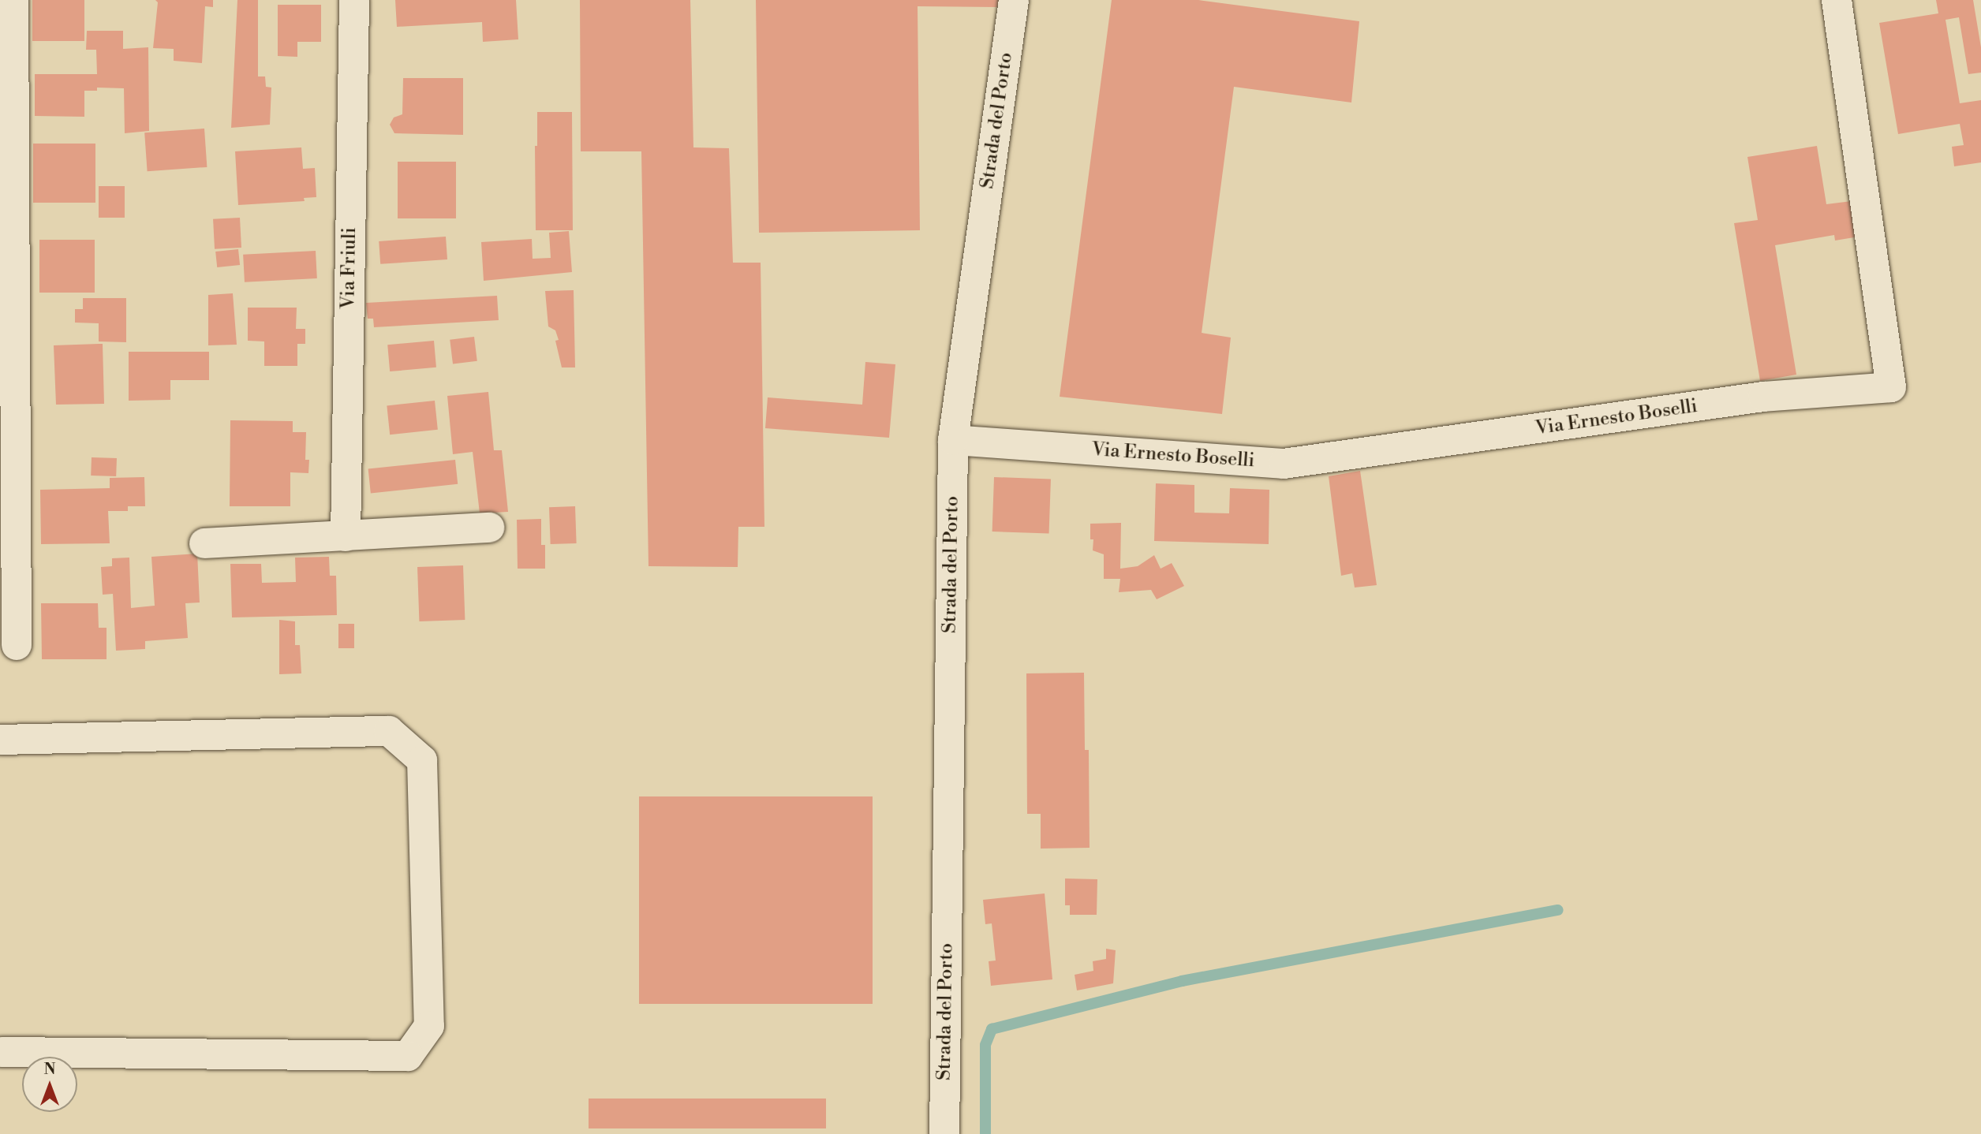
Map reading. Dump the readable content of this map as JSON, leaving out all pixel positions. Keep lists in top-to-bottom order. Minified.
{"streets":{"street":["Strada del Porto","Via Friuli","Via Ernesto Boselli"]},"crossings":[["Strada del Porto","Via Ernesto Boselli"]],"north":"top"}
